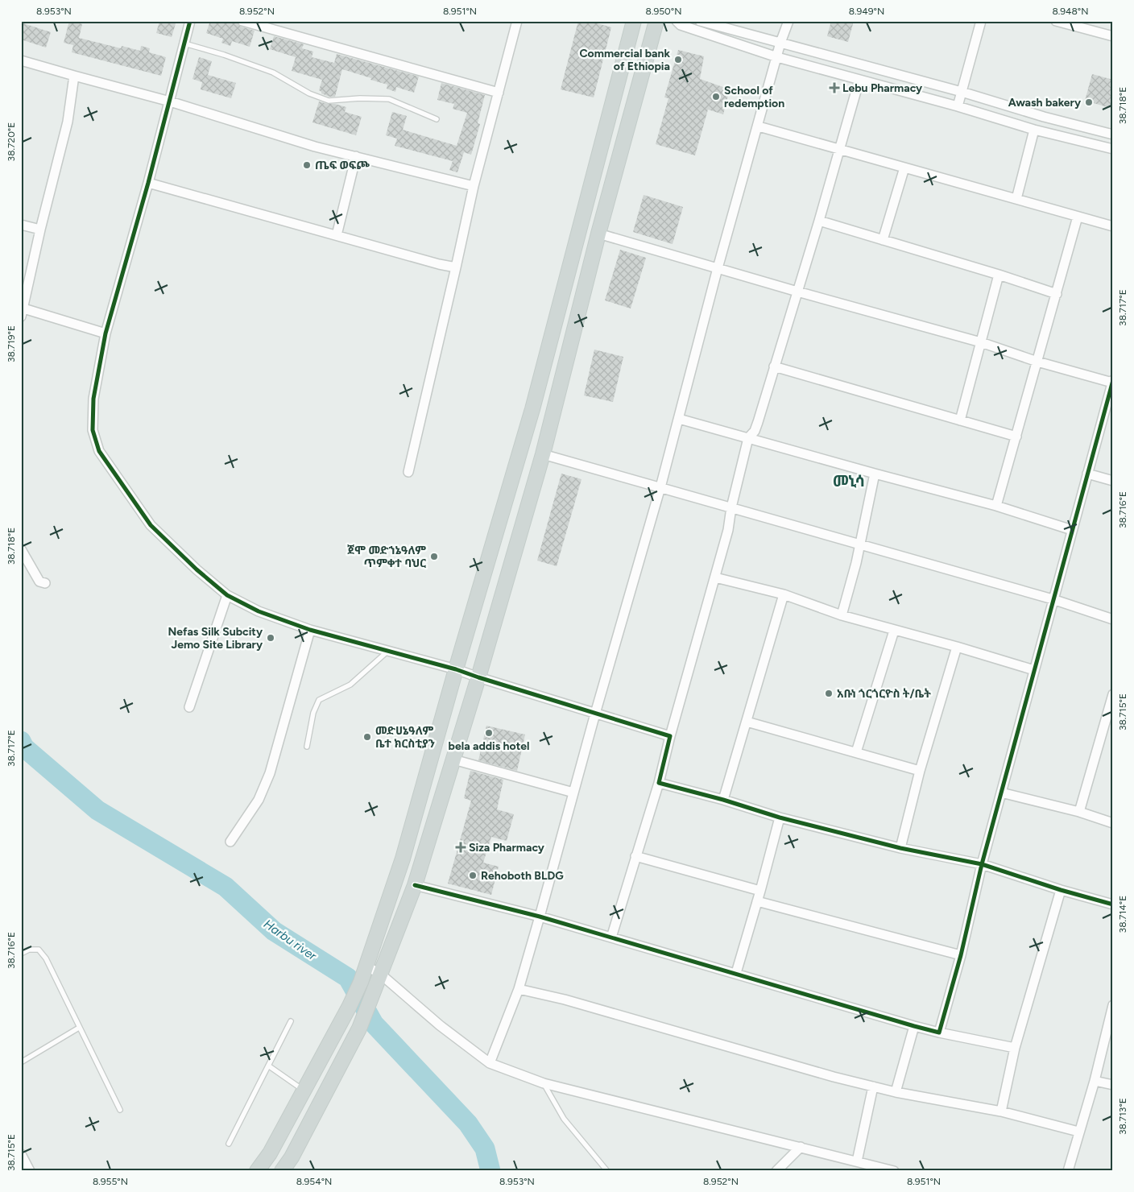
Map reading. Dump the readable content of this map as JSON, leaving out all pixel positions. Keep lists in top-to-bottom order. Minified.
{"districts":["መኒሳ"],"water":["Harbu river"],"places":{"other":["Commercial bank of Ethiopia","School of redemption","Awash bakery","ጤፍ ወፍጮ","ጀሞ መድኀኔዓለም ጥምቀተ ባህር","Nefas Silk Subcity Jemo Site Library","አቡነ ጎርጎርዮስ ት/ቤት","bela addis hotel","መድሀኔዓለም ቤተ ክርስቲያን","Rehoboth BLDG"],"health":["Lebu Pharmacy","Siza Pharmacy"]},"coordinates":["8.953°N","8.952°N","8.951°N","8.950°N","8.949°N","8.948°N","38.718°E","38.720°E","38.717°E","38.719°E","38.716°E","38.715°E","38.714°E","38.713°E","8.955°N","8.954°N"]}
